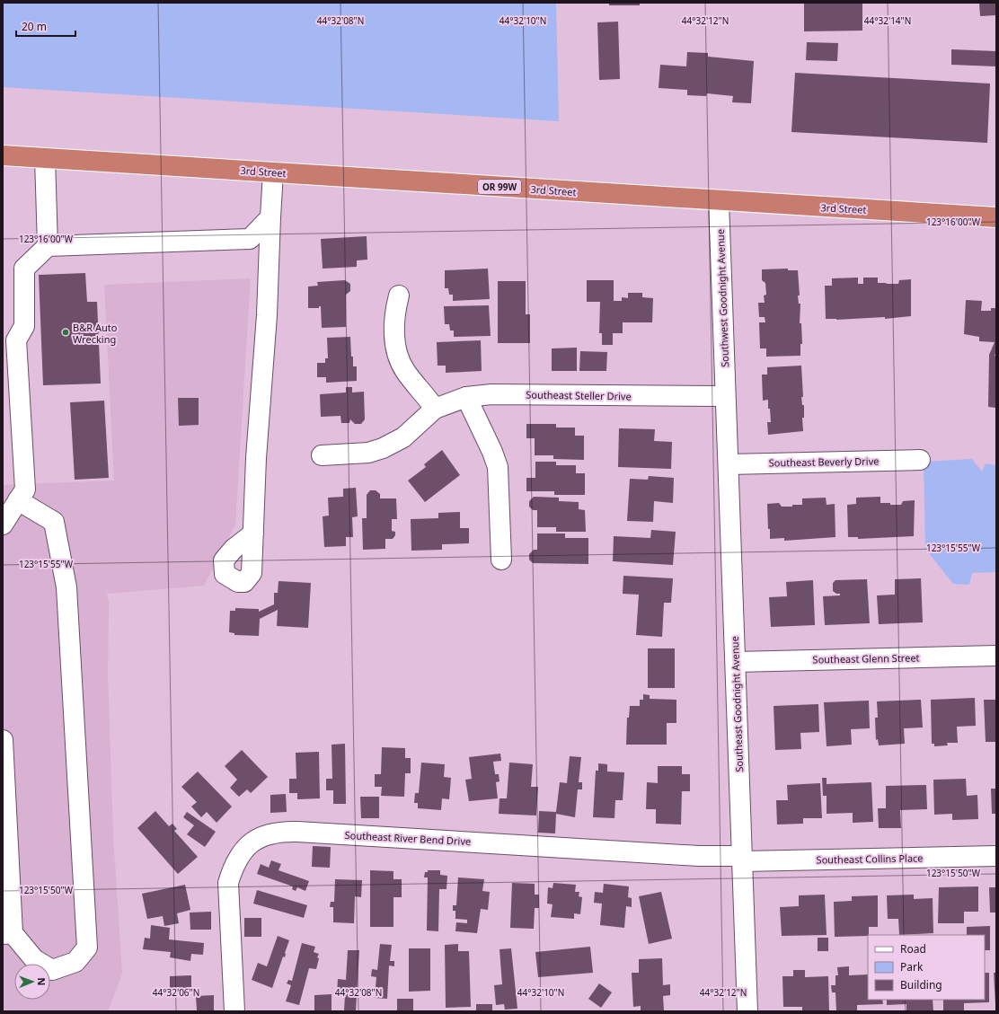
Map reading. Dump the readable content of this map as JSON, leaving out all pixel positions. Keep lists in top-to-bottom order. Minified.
{"streets":{"highway":["3rd Street","OR 99W"],"street":["Southwest Goodnight Avenue","Southeast Steller Drive","Southeast Beverly Drive","Southeast Glenn Street","Southeast Goodnight Avenue","Southeast River Bend Drive","Southeast Collins Place"]},"crossings":[["3rd Street","Southwest Goodnight Avenue"],["Southwest Goodnight Avenue","Southeast Steller Drive"],["Southwest Goodnight Avenue","Southeast Goodnight Avenue"],["Southeast Steller Drive","Southeast Goodnight Avenue"],["Southeast Beverly Drive","Southeast Goodnight Avenue"],["Southeast Glenn Street","Southeast Goodnight Avenue"],["Southeast Goodnight Avenue","Southeast River Bend Drive"],["Southeast Goodnight Avenue","Southeast Collins Place"],["Southeast River Bend Drive","Southeast Collins Place"]],"places":["B&R Auto Wrecking"],"legend":["Road","Park","Building"],"scale_bar":"20 m","north":"right","coordinates":["44°32'08\"N","44°32'10\"N","44°32'12\"N","44°32'14\"N","123°16'00\"W","123°15'55\"W","123°15'50\"W","44°32'06\"N"]}
